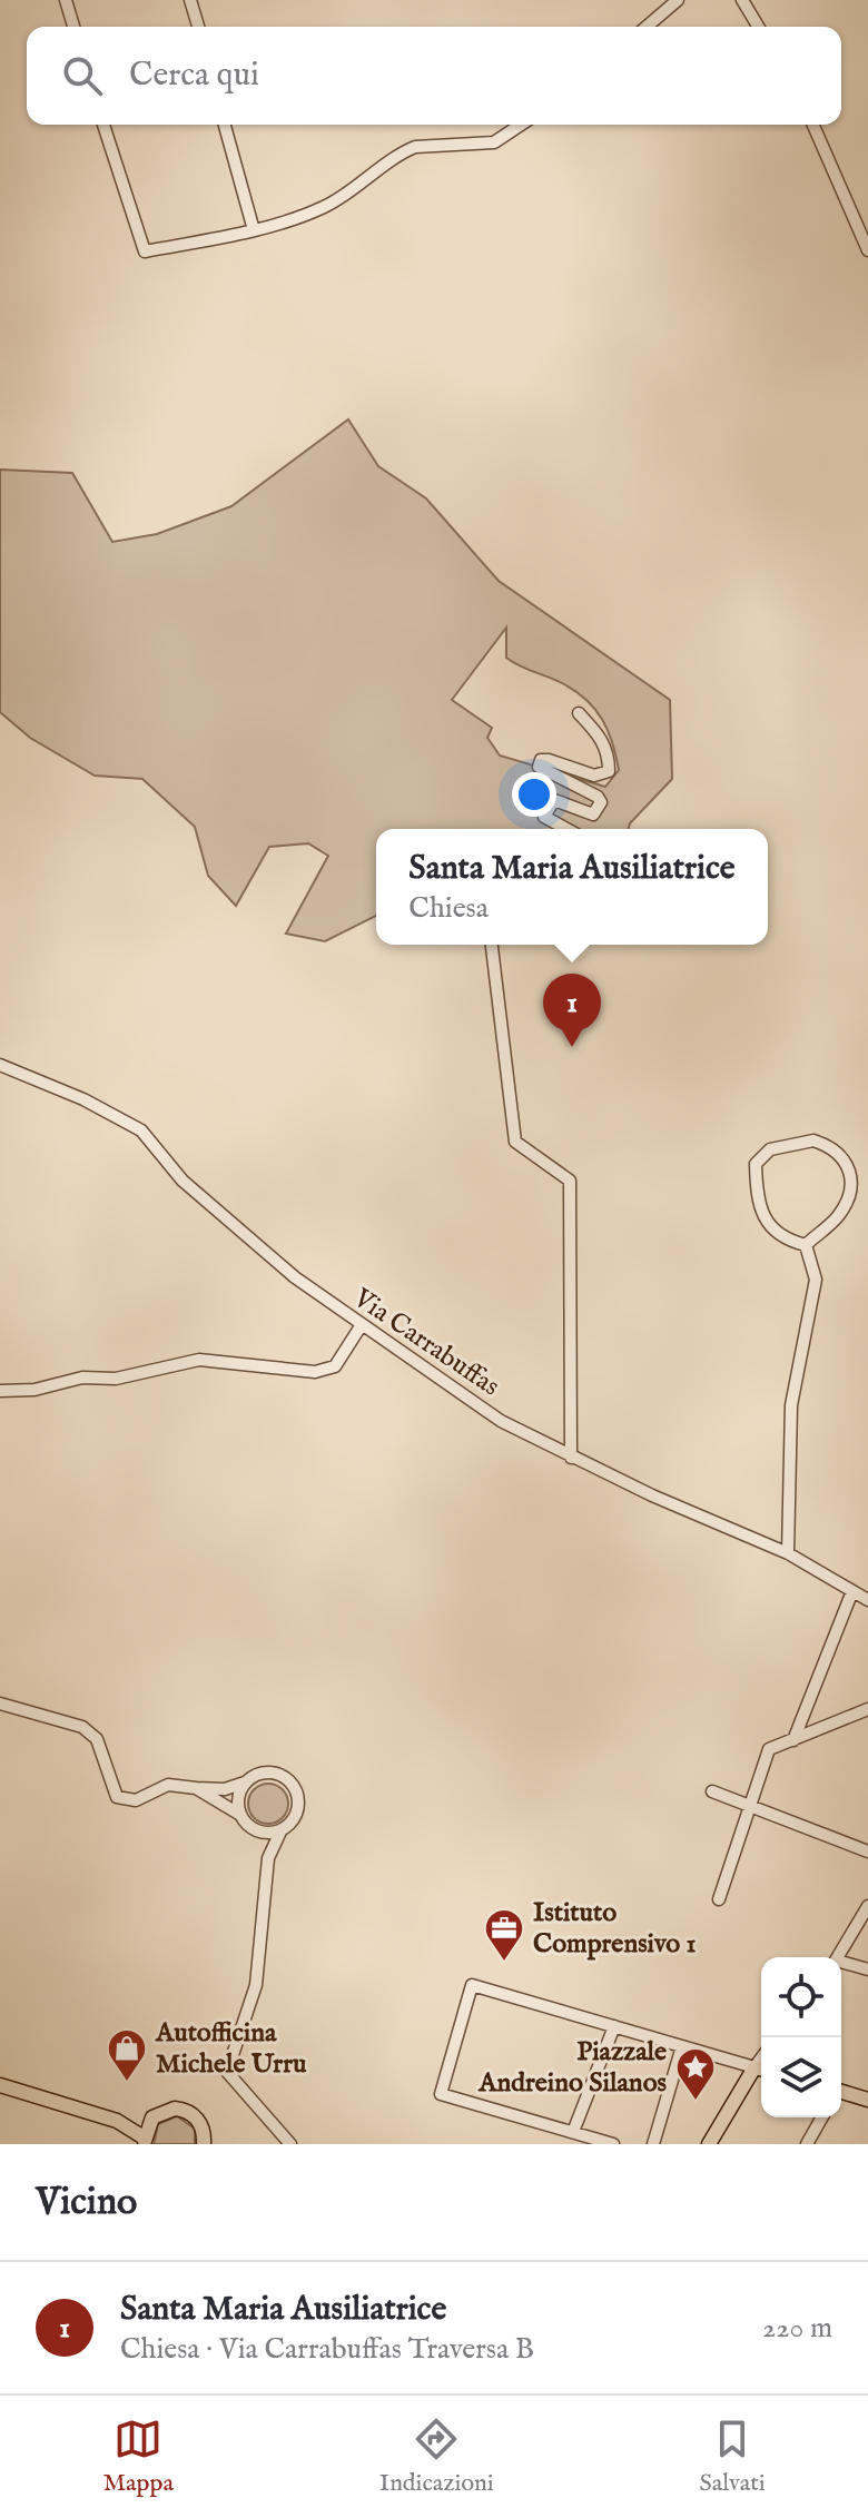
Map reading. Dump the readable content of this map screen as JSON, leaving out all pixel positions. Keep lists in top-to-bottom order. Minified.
{"streets":{"street":["Via Carrabuffas"]},"places":{"office":["Istituto Comprensivo 1"],"shop":["Autofficina Michele Urru"],"place":["Piazzale Andreino Silanos"]},"page":{"search":"Cerca qui","popup":["Santa Maria Ausiliatrice","Chiesa"],"pins":"1","heading":"Vicino","list":[{"mark":"1","name":"Santa Maria Ausiliatrice","note":"Chiesa · Via Carrabuffas Traversa B","value":"220 m"}],"nav":["Mappa","Indicazioni","Salvati"]}}
